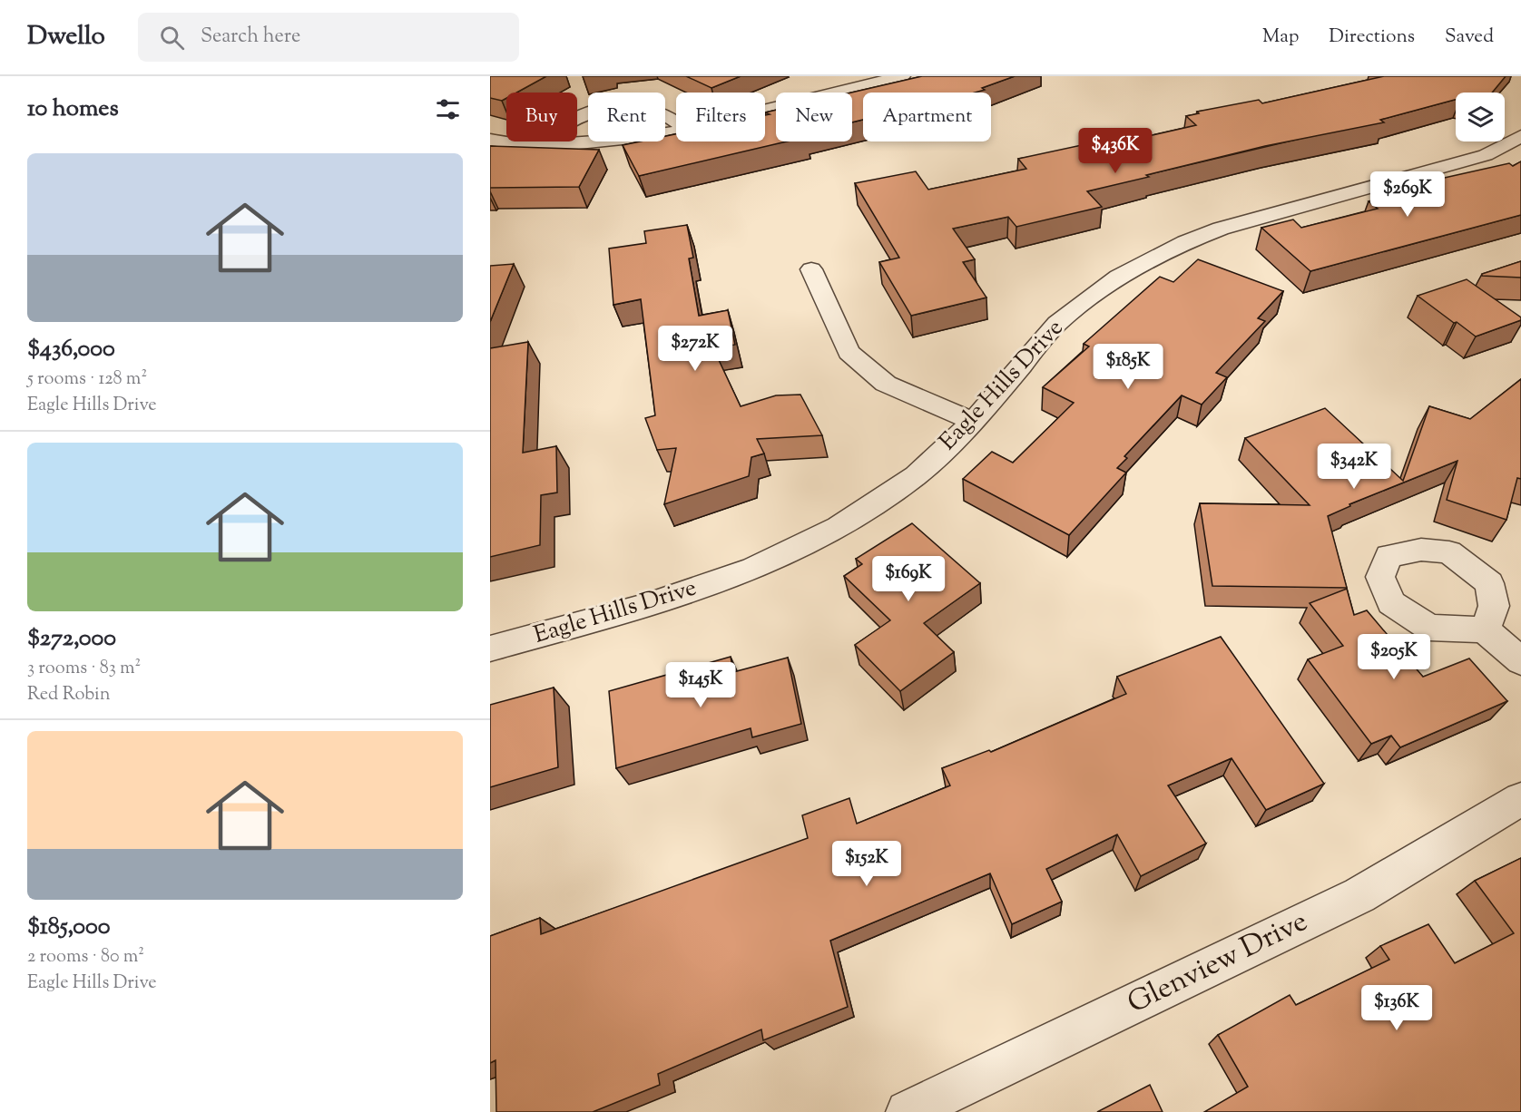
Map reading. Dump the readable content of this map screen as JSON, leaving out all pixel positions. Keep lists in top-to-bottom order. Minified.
{"streets":{"street":["Eagle Hills Drive","Glenview Drive"]},"page":{"header":"Dwello","search":"Search here","nav":["Map","Directions","Saved"],"heading":"10 homes","chip":["Buy","Rent","Filters","New","Apartment"],"price":["$436K","$269K","$272K","$185K","$342K","$169K","$205K","$145K","$152K","$136K"],"list":[{"name":"$436,000","note":"5 rooms · 128 m² · Eagle Hills Drive"},{"name":"$272,000","note":"3 rooms · 83 m² · Red Robin"},{"name":"$185,000","note":"2 rooms · 80 m² · Eagle Hills Drive"}]}}
